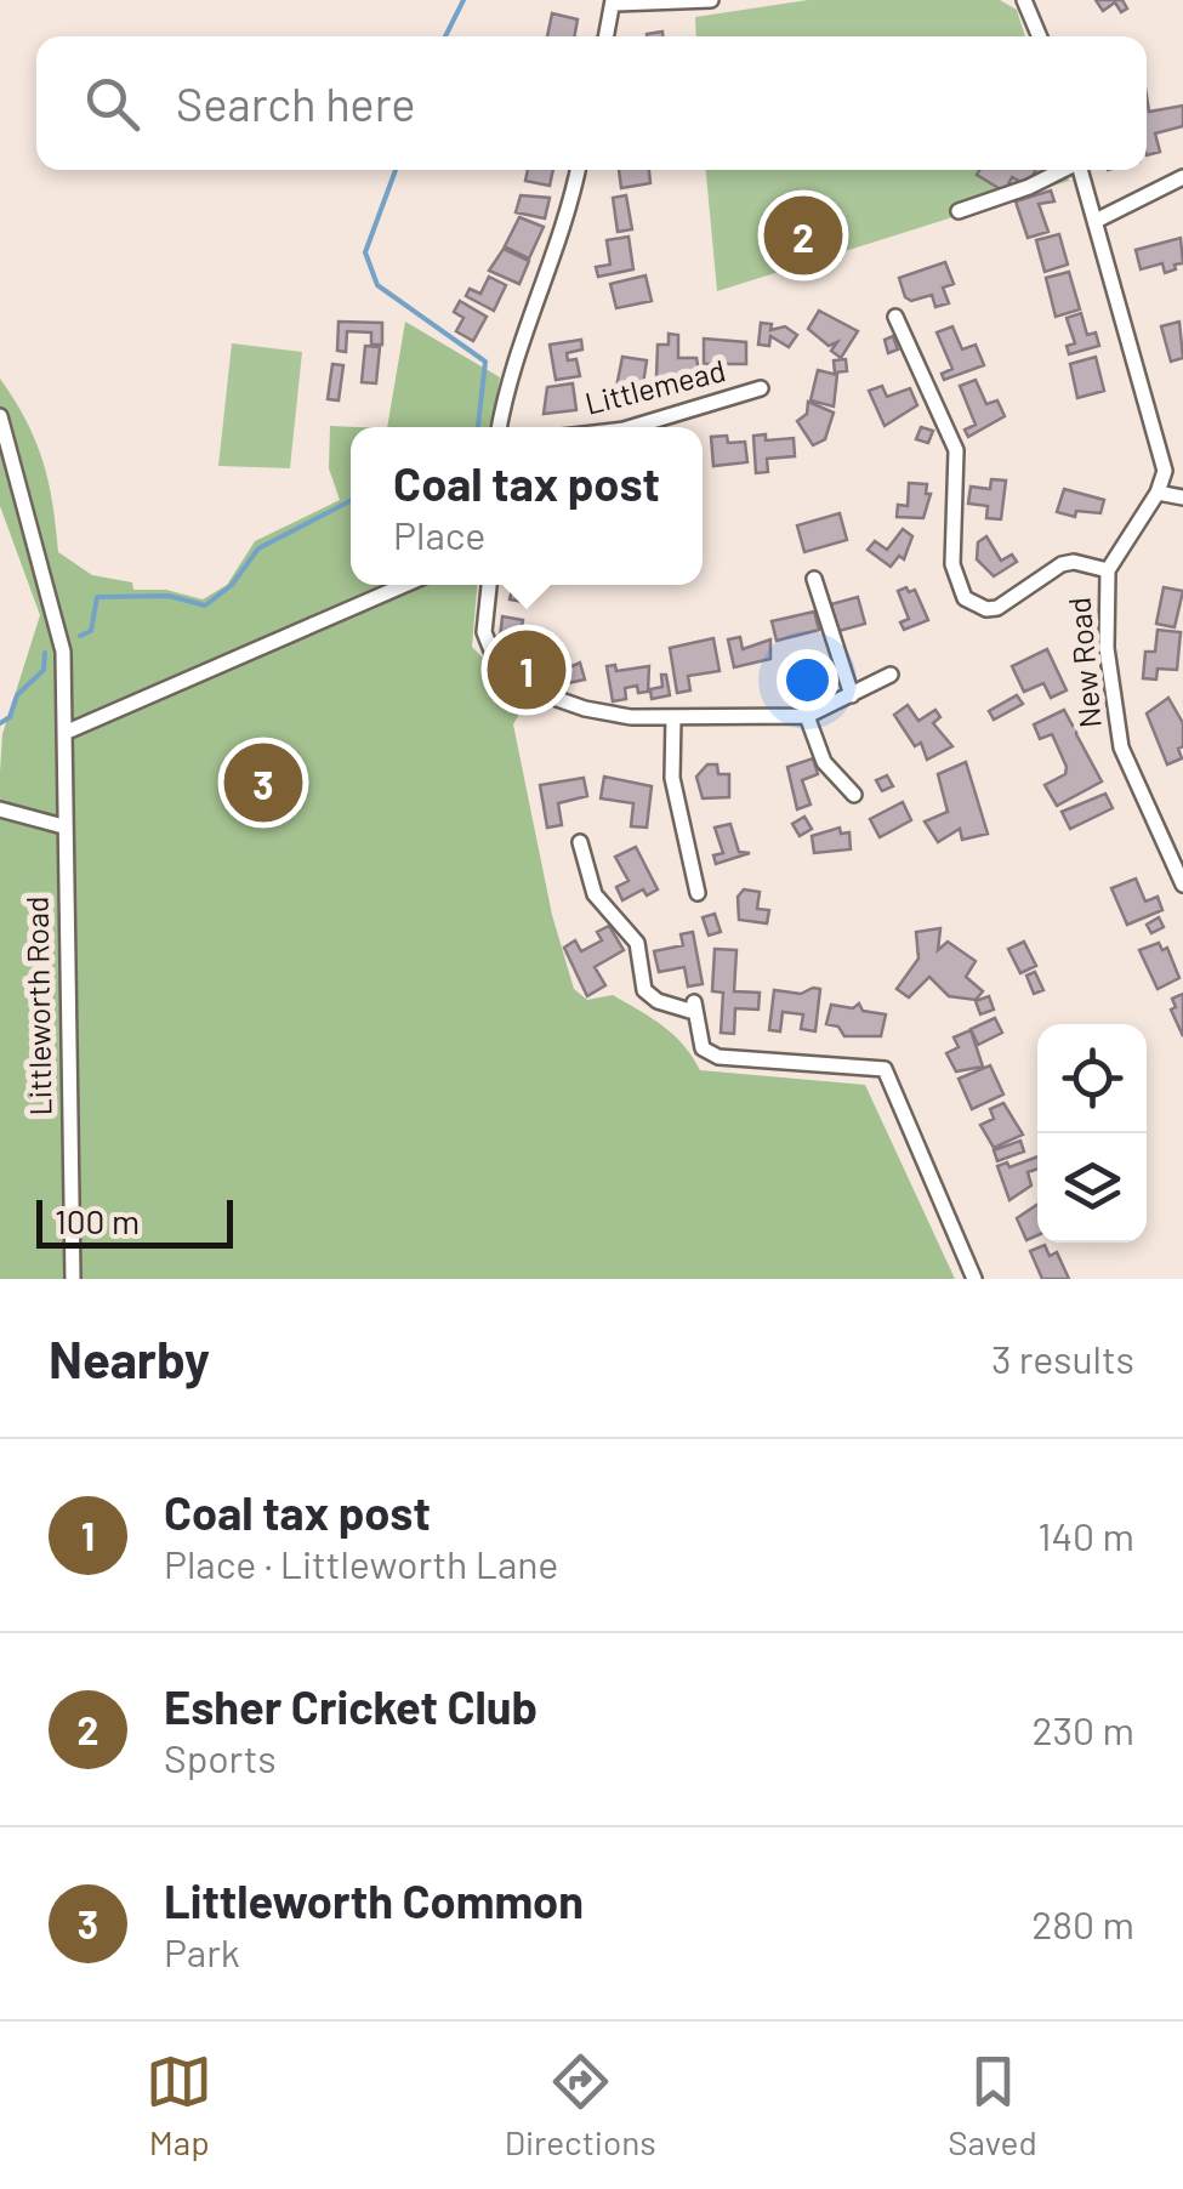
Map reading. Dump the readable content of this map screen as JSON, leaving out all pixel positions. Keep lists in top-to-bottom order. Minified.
{"streets":{"street":["Littlemead","New Road","Littleworth Road"]},"scale_bar":"100 m","page":{"search":"Search here","pins":["2","1","3"],"popup":["Coal tax post","Place"],"scale":"100 m","heading":["Nearby","3 results"],"list":[{"mark":"1","name":"Coal tax post","note":"Place · Littleworth Lane","value":"140 m"},{"mark":"2","name":"Esher Cricket Club","note":"Sports","value":"230 m"},{"mark":"3","name":"Littleworth Common","note":"Park","value":"280 m"}],"nav":["Map","Directions","Saved"]}}
